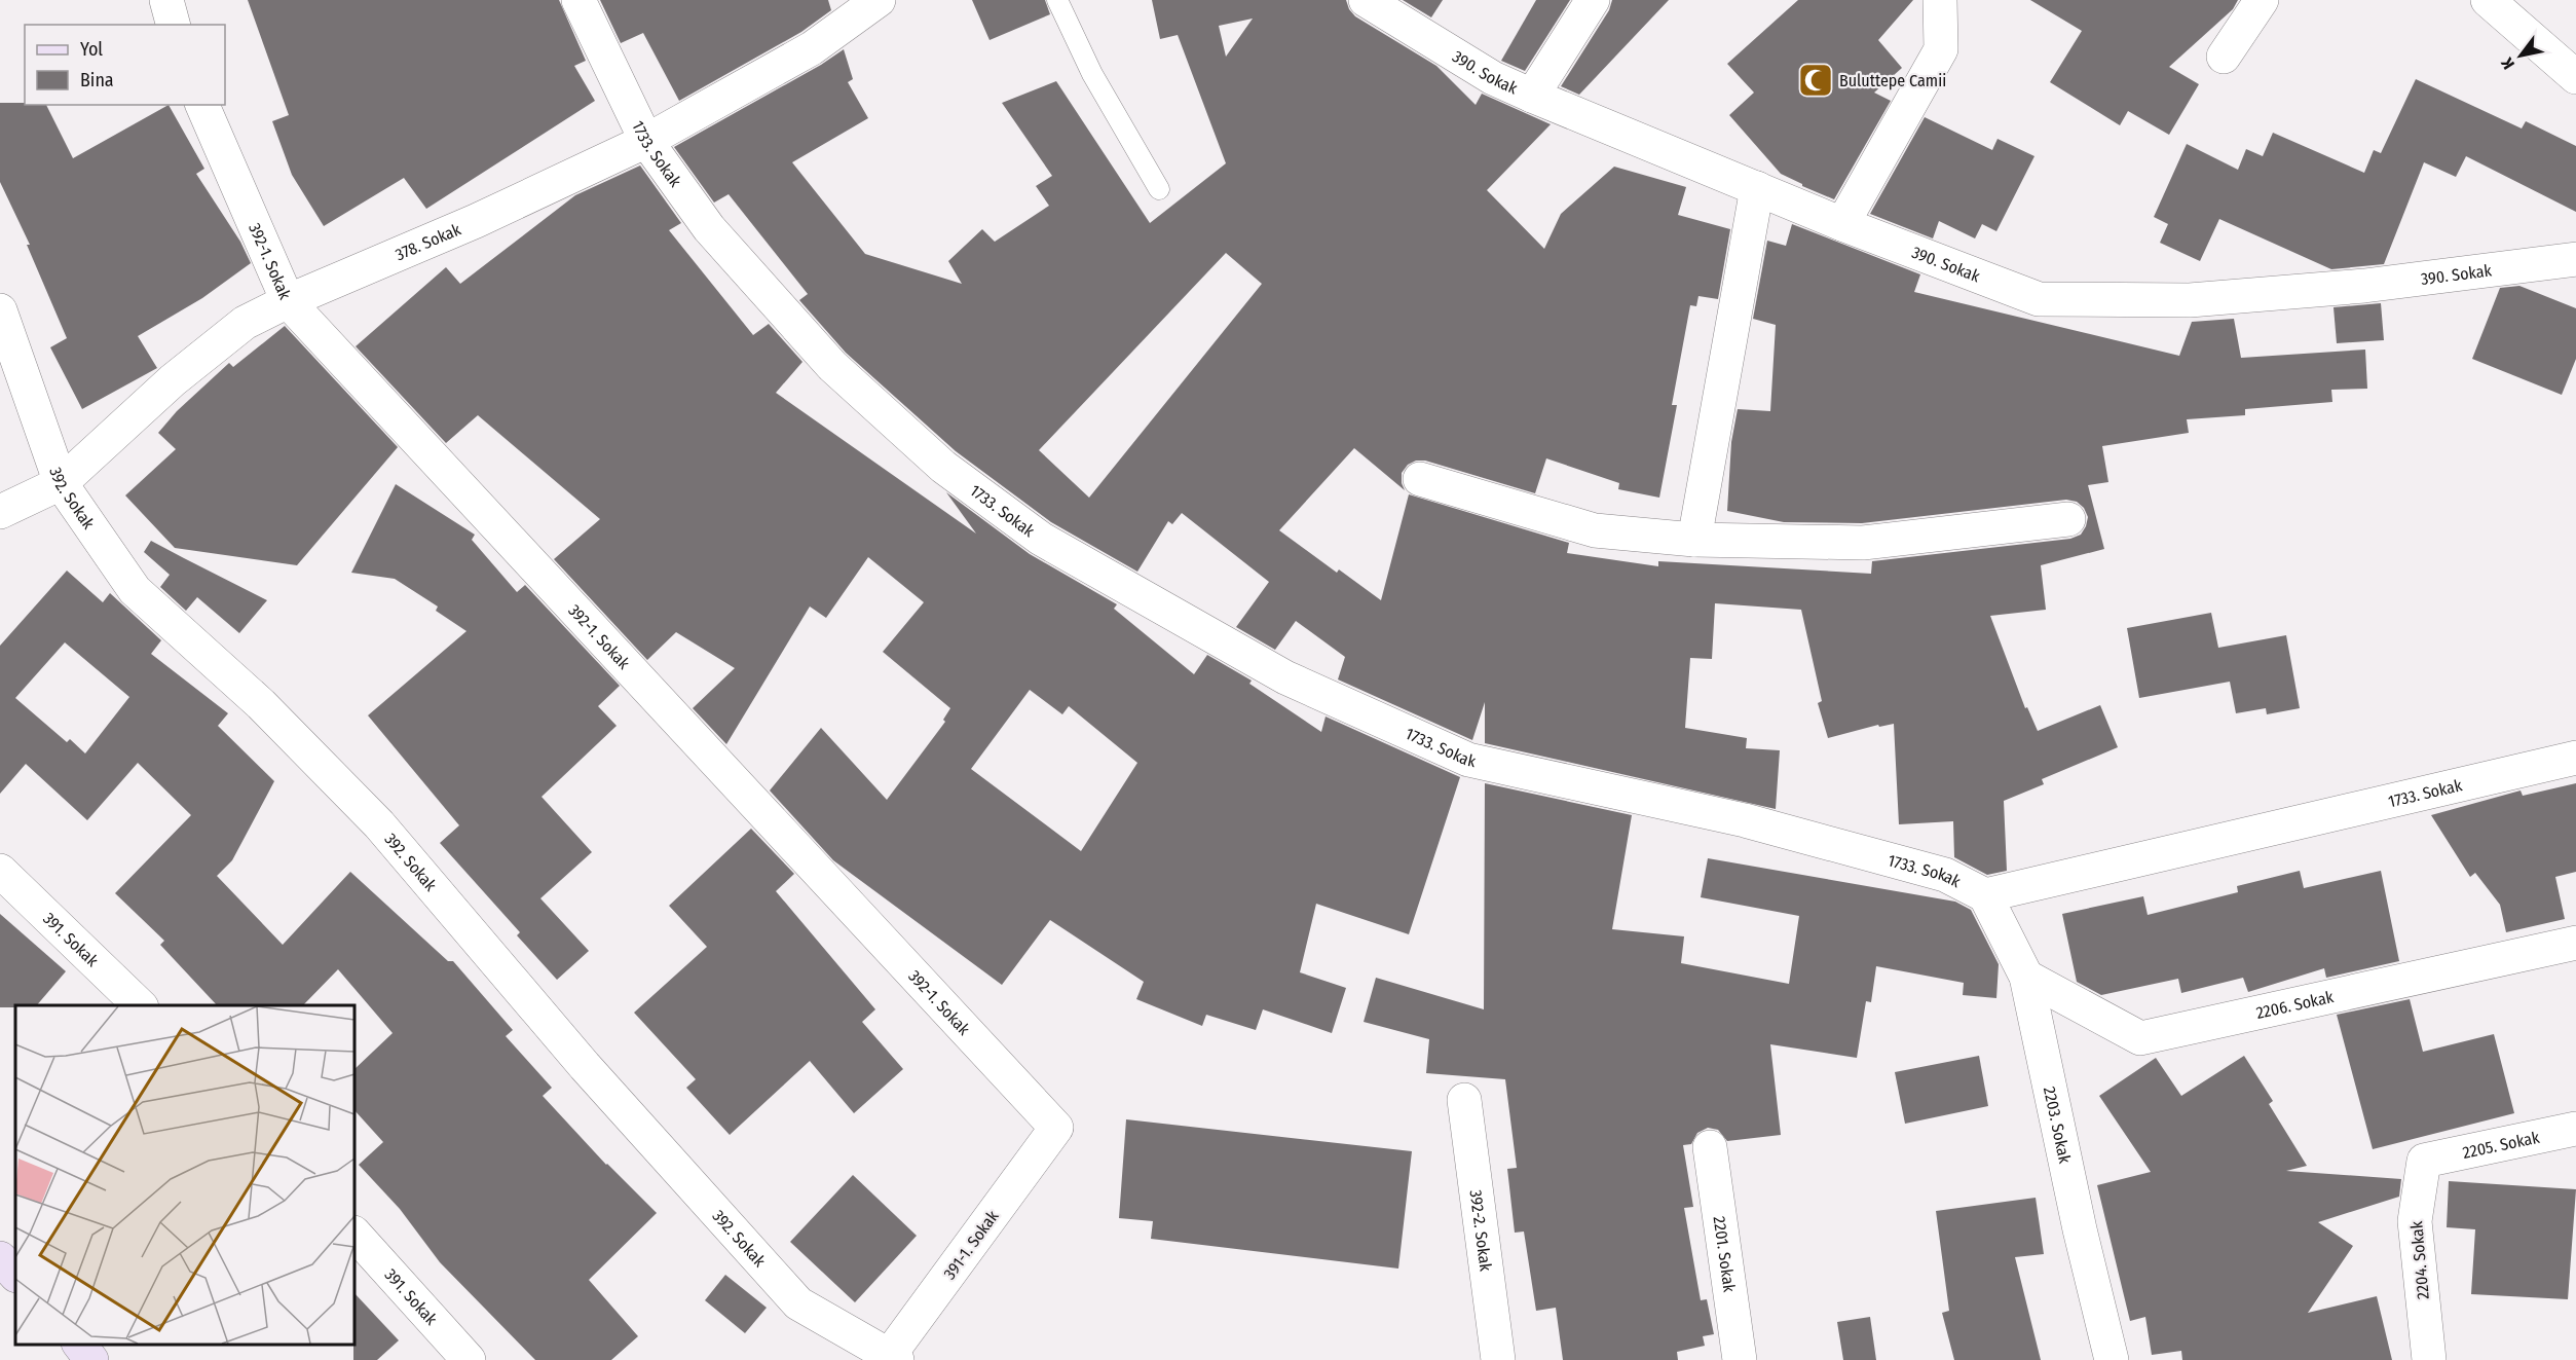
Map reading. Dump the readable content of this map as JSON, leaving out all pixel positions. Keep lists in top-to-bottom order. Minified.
{"streets":{"street":["390. Sokak","1733. Sokak","378. Sokak","392-1. Sokak","392. Sokak","391. Sokak","2206. Sokak","2203. Sokak","2205. Sokak","392-2. Sokak","391-1. Sokak","2201. Sokak","2204. Sokak"]},"crossings":[["1733. Sokak","378. Sokak"],["1733. Sokak","2203. Sokak"],["378. Sokak","392-1. Sokak"],["378. Sokak","392. Sokak"],["392-1. Sokak","391-1. Sokak"],["392. Sokak","391-1. Sokak"],["2206. Sokak","2203. Sokak"],["2205. Sokak","2204. Sokak"]],"places":{"mosque":["Buluttepe Camii"]},"legend":["Yol","Bina"],"north":"bottom left"}
